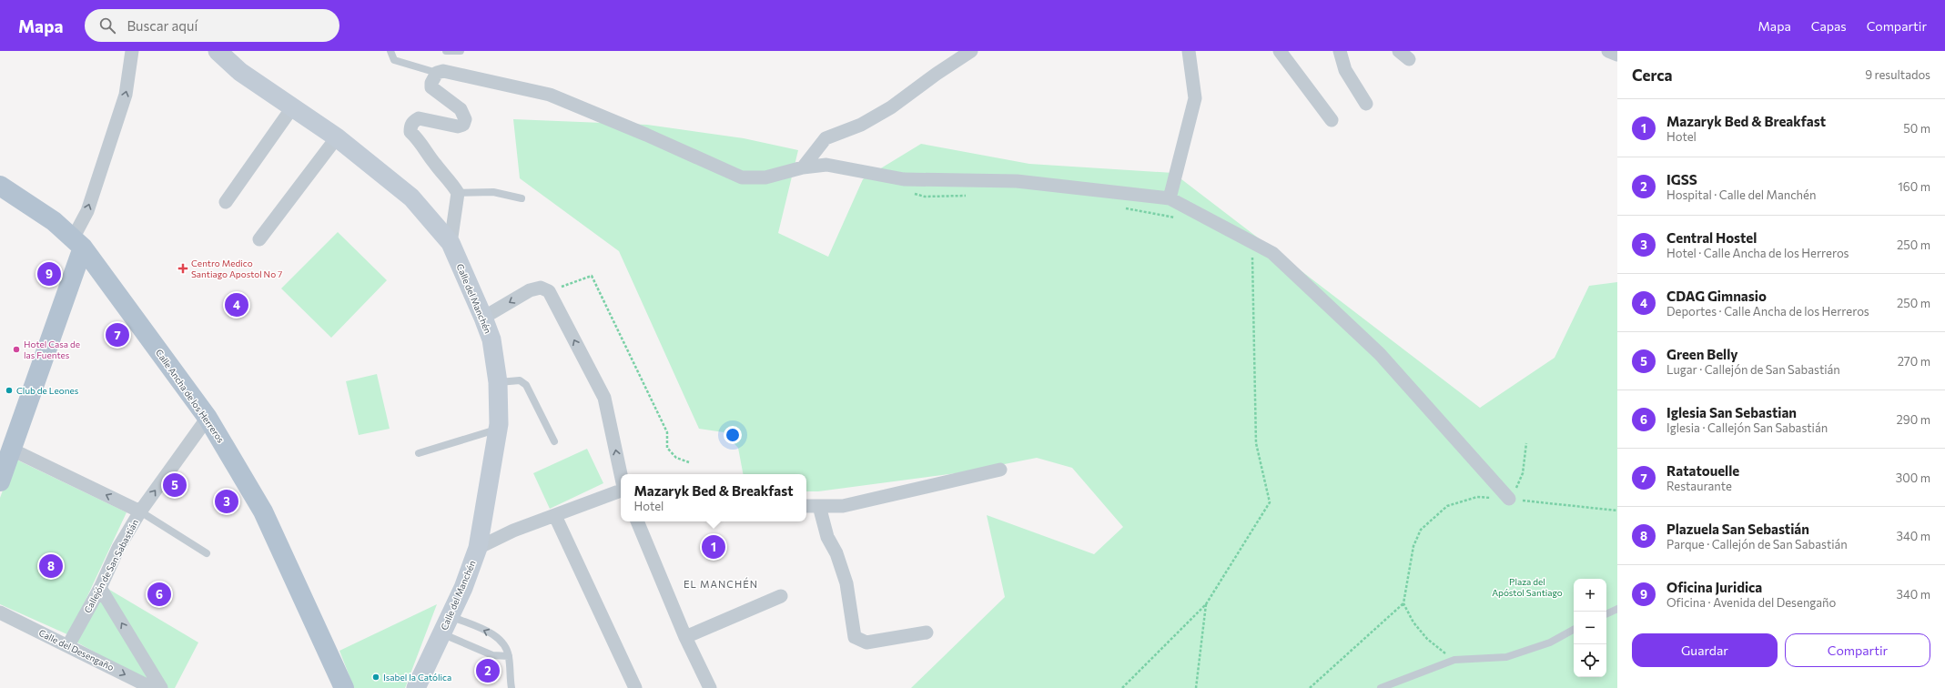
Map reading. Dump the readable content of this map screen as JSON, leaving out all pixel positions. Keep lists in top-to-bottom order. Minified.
{"streets":{"main road":["Calle Ancha de los Herreros"],"street":["Calle del Manchén","Callejón de San Sabastián","Calle del Desengaño"]},"crossings":[["Calle Ancha de los Herreros","Callejón de San Sabastián"],["Callejón de San Sabastián","Calle del Desengaño"]],"one_way":["Callejón de San Sabastián","Calle del Desengaño"],"districts":["EL MANCHÉN"],"parks":["Plaza del Apóstol Santiago"],"places":{"health":["Centro Medico Santiago Apostol No 7"],"other":["Hotel Casa de las Fuentes","Club de Leones","Isabel la Católica"]},"page":{"header":"Mapa","search":"Buscar aquí","nav":["Mapa","Capas","Compartir"],"heading":["Cerca","9 resultados"],"list":[{"mark":"1","name":"Mazaryk Bed & Breakfast","note":"Hotel","value":"50 m"},{"mark":"2","name":"IGSS","note":"Hospital · Calle del Manchén","value":"160 m"},{"mark":"3","name":"Central Hostel","note":"Hotel · Calle Ancha de los Herreros","value":"250 m"},{"mark":"4","name":"CDAG Gimnasio","note":"Deportes · Calle Ancha de los Herreros","value":"250 m"},{"mark":"5","name":"Green Belly","note":"Lugar · Callejón de San Sabastián","value":"270 m"},{"mark":"6","name":"Iglesia San Sebastian","note":"Iglesia · Callejón San Sabastián","value":"290 m"},{"mark":"7","name":"Ratatouelle","note":"Restaurante","value":"300 m"},{"mark":"8","name":"Plazuela San Sebastián","note":"Parque · Callejón de San Sabastián","value":"340 m"},{"mark":"9","name":"Oficina Juridica","note":"Oficina · Avenida del Desengaño","value":"340 m"}],"pins":["9","4","7","5","3","1","8","6","2"],"popup":["Mazaryk Bed & Breakfast","Hotel"],"map_buttons":["+","−"],"buttons":["Guardar","Compartir"]}}
